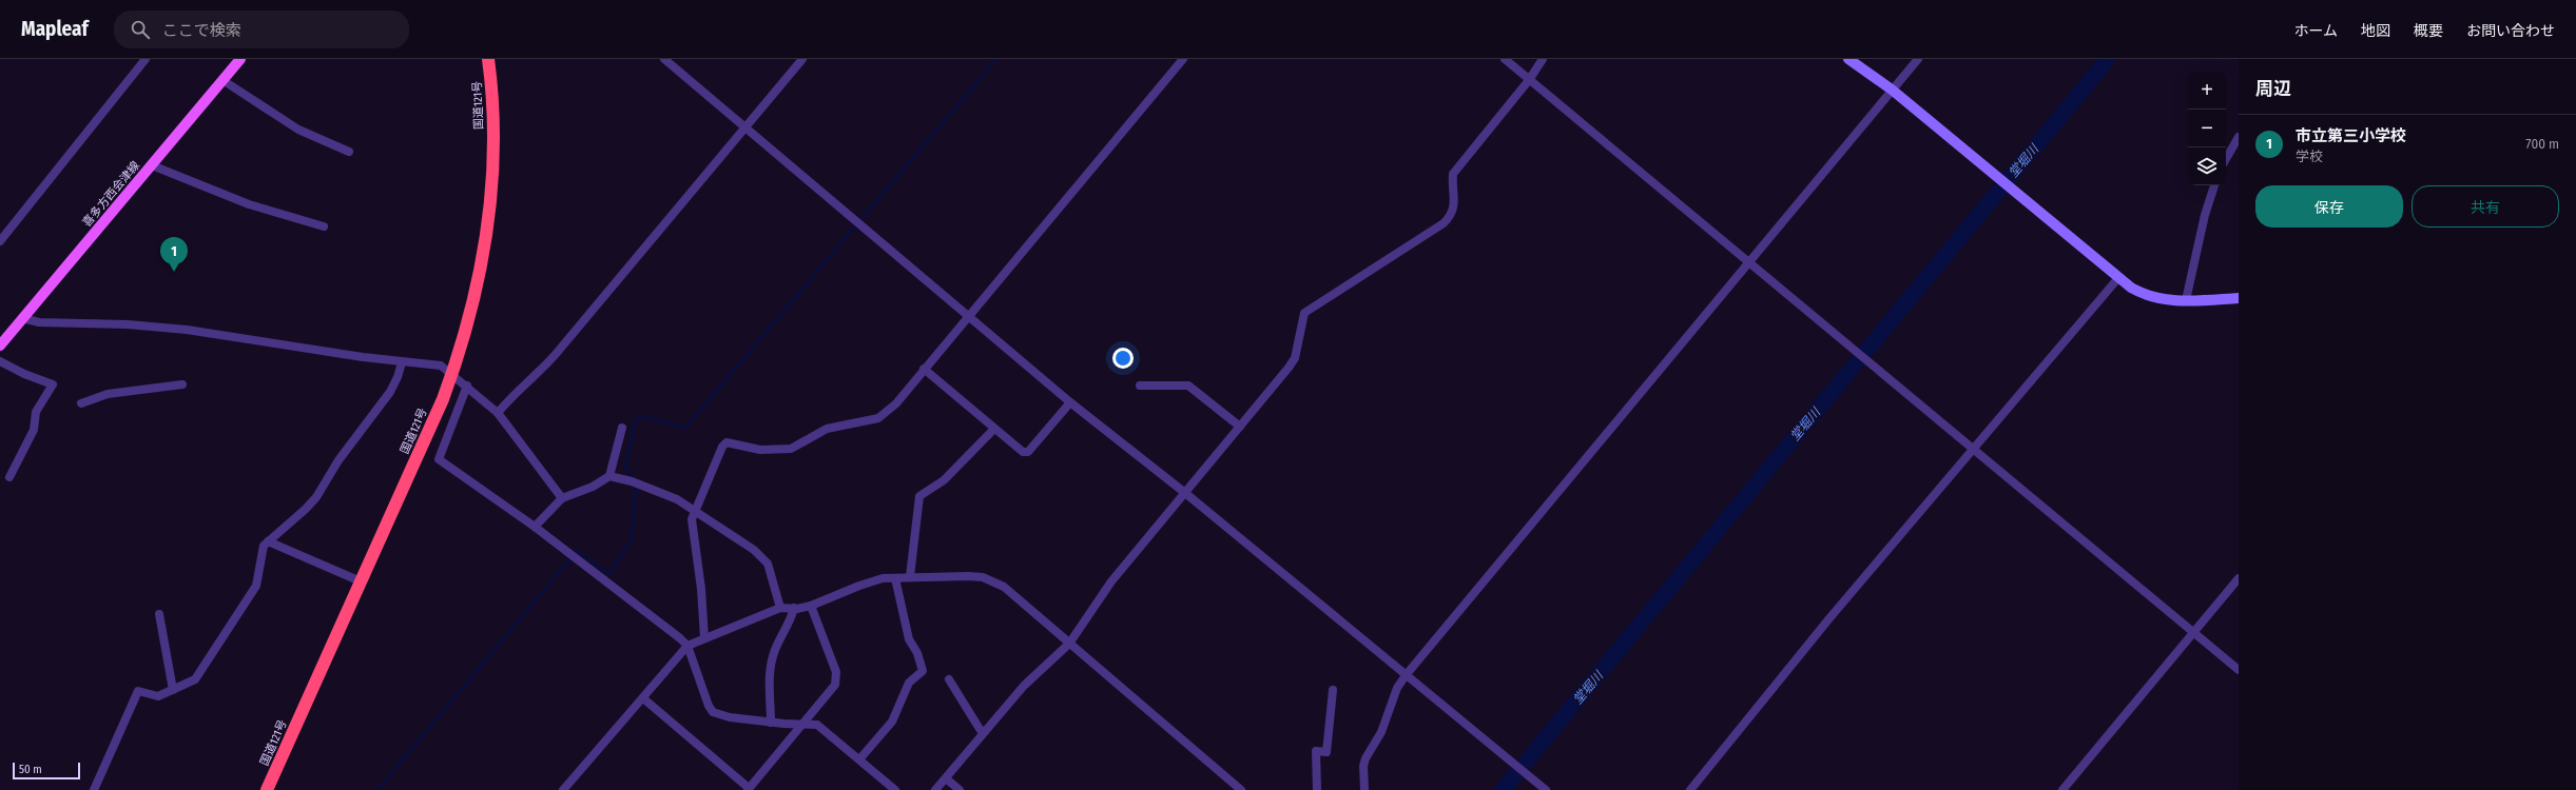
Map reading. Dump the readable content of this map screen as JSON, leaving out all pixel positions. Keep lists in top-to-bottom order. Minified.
{"streets":{"highway":["国道121号"],"main road":["喜多方西会津線"]},"water":["堂堀川"],"scale_bar":"50 m","page":{"header":"Mapleaf","search":"ここで検索","nav":["ホーム","地図","概要","お問い合わせ"],"heading":"周辺","map_buttons":["+","−"],"list":[{"mark":"1","name":"市立第三小学校","note":"学校","value":"700 m"}],"buttons":["保存","共有"],"pins":"1","scale":"50 m"}}
